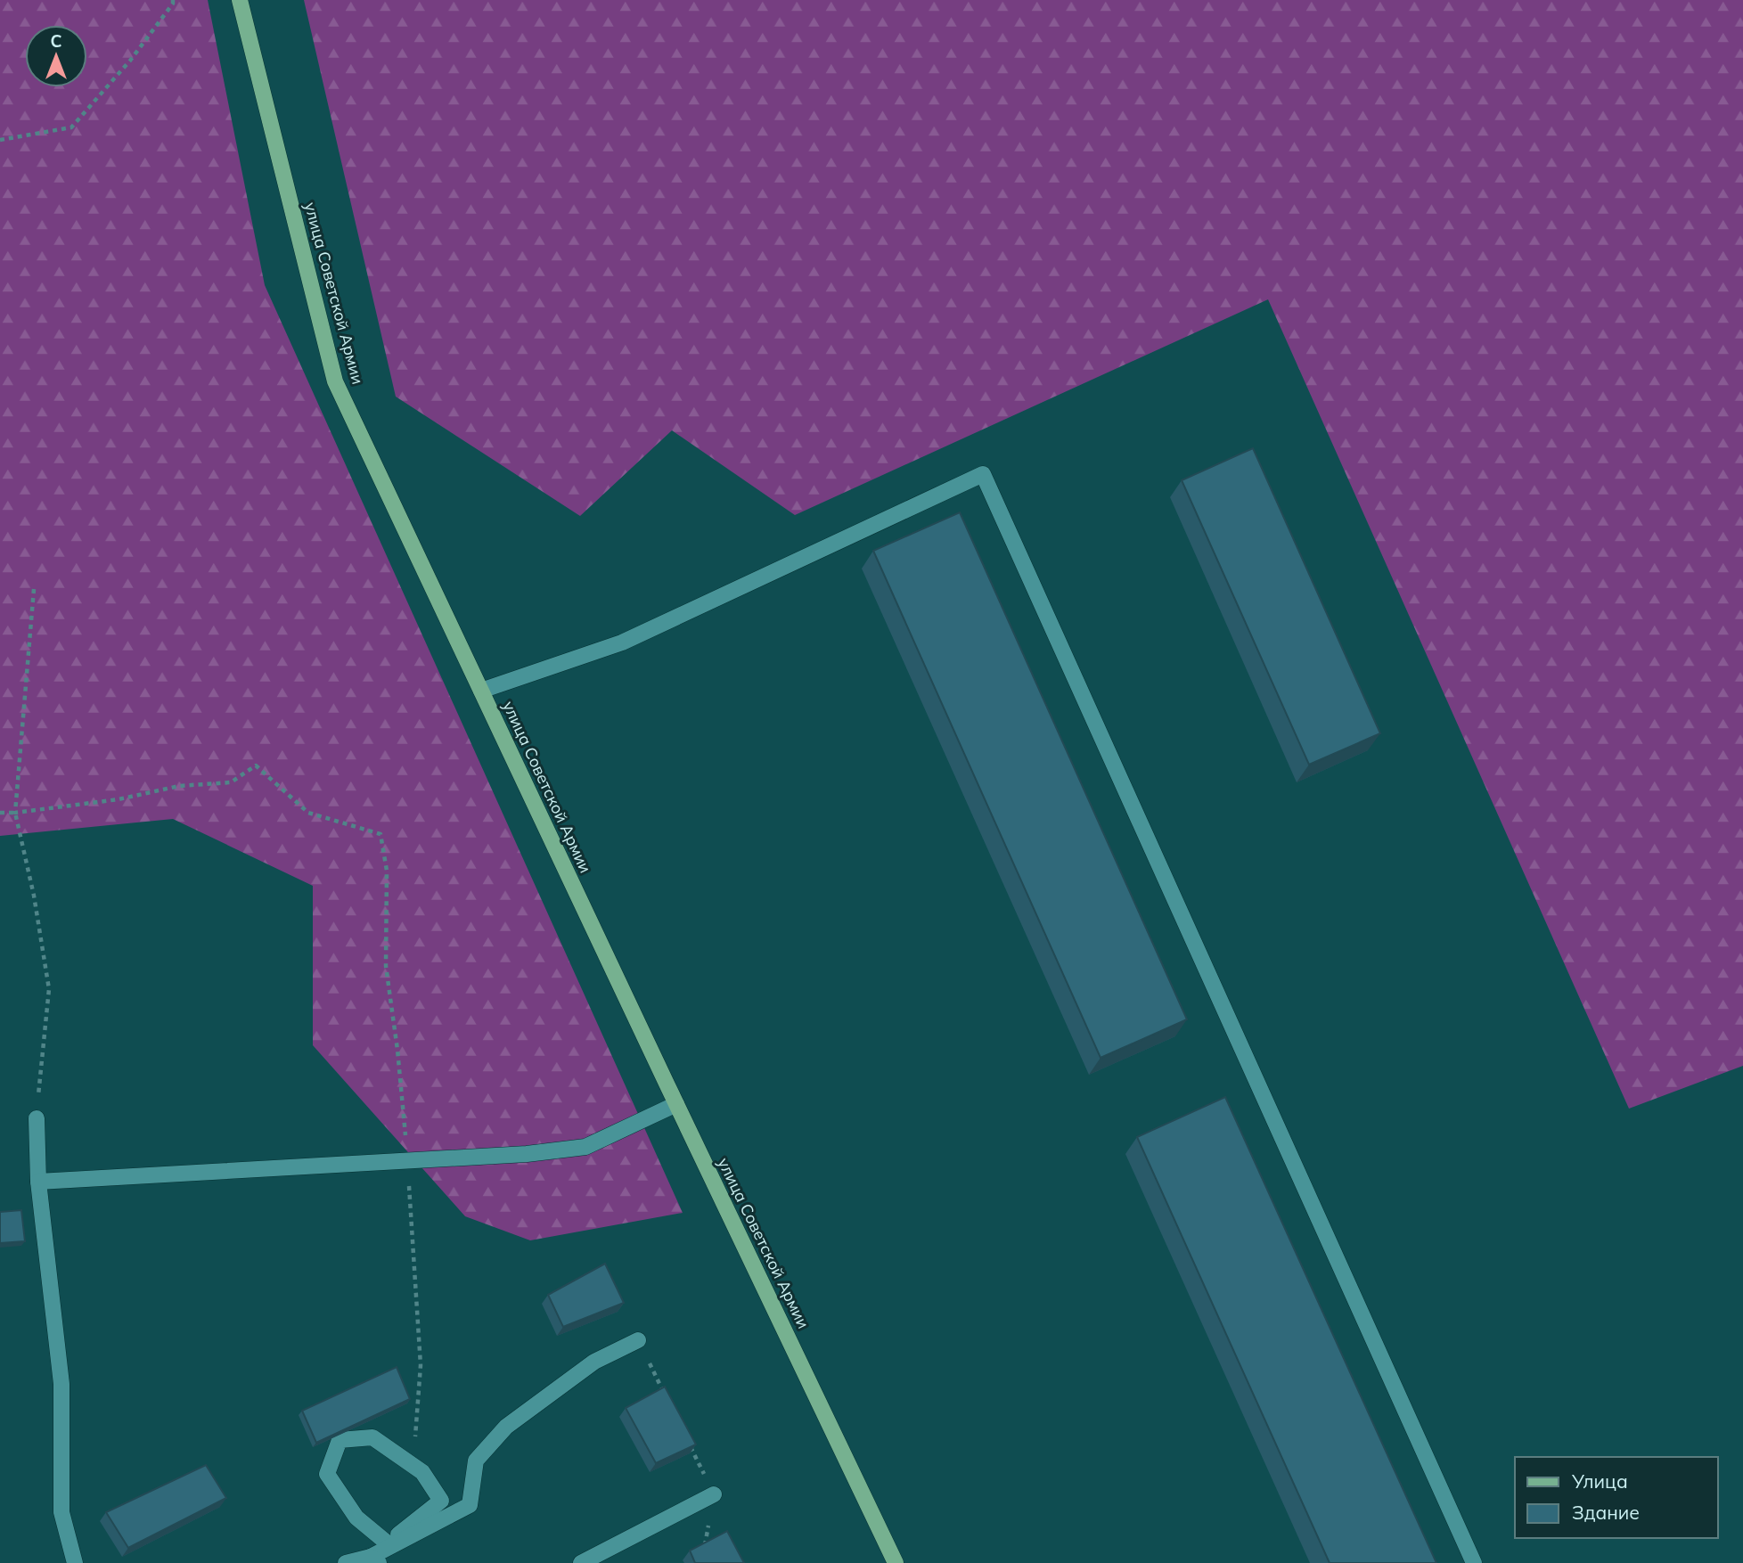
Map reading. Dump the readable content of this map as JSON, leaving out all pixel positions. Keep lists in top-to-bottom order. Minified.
{"streets":{"main road":["улица Советской Армии"]},"legend":["Улица","Здание"],"north":"top"}
